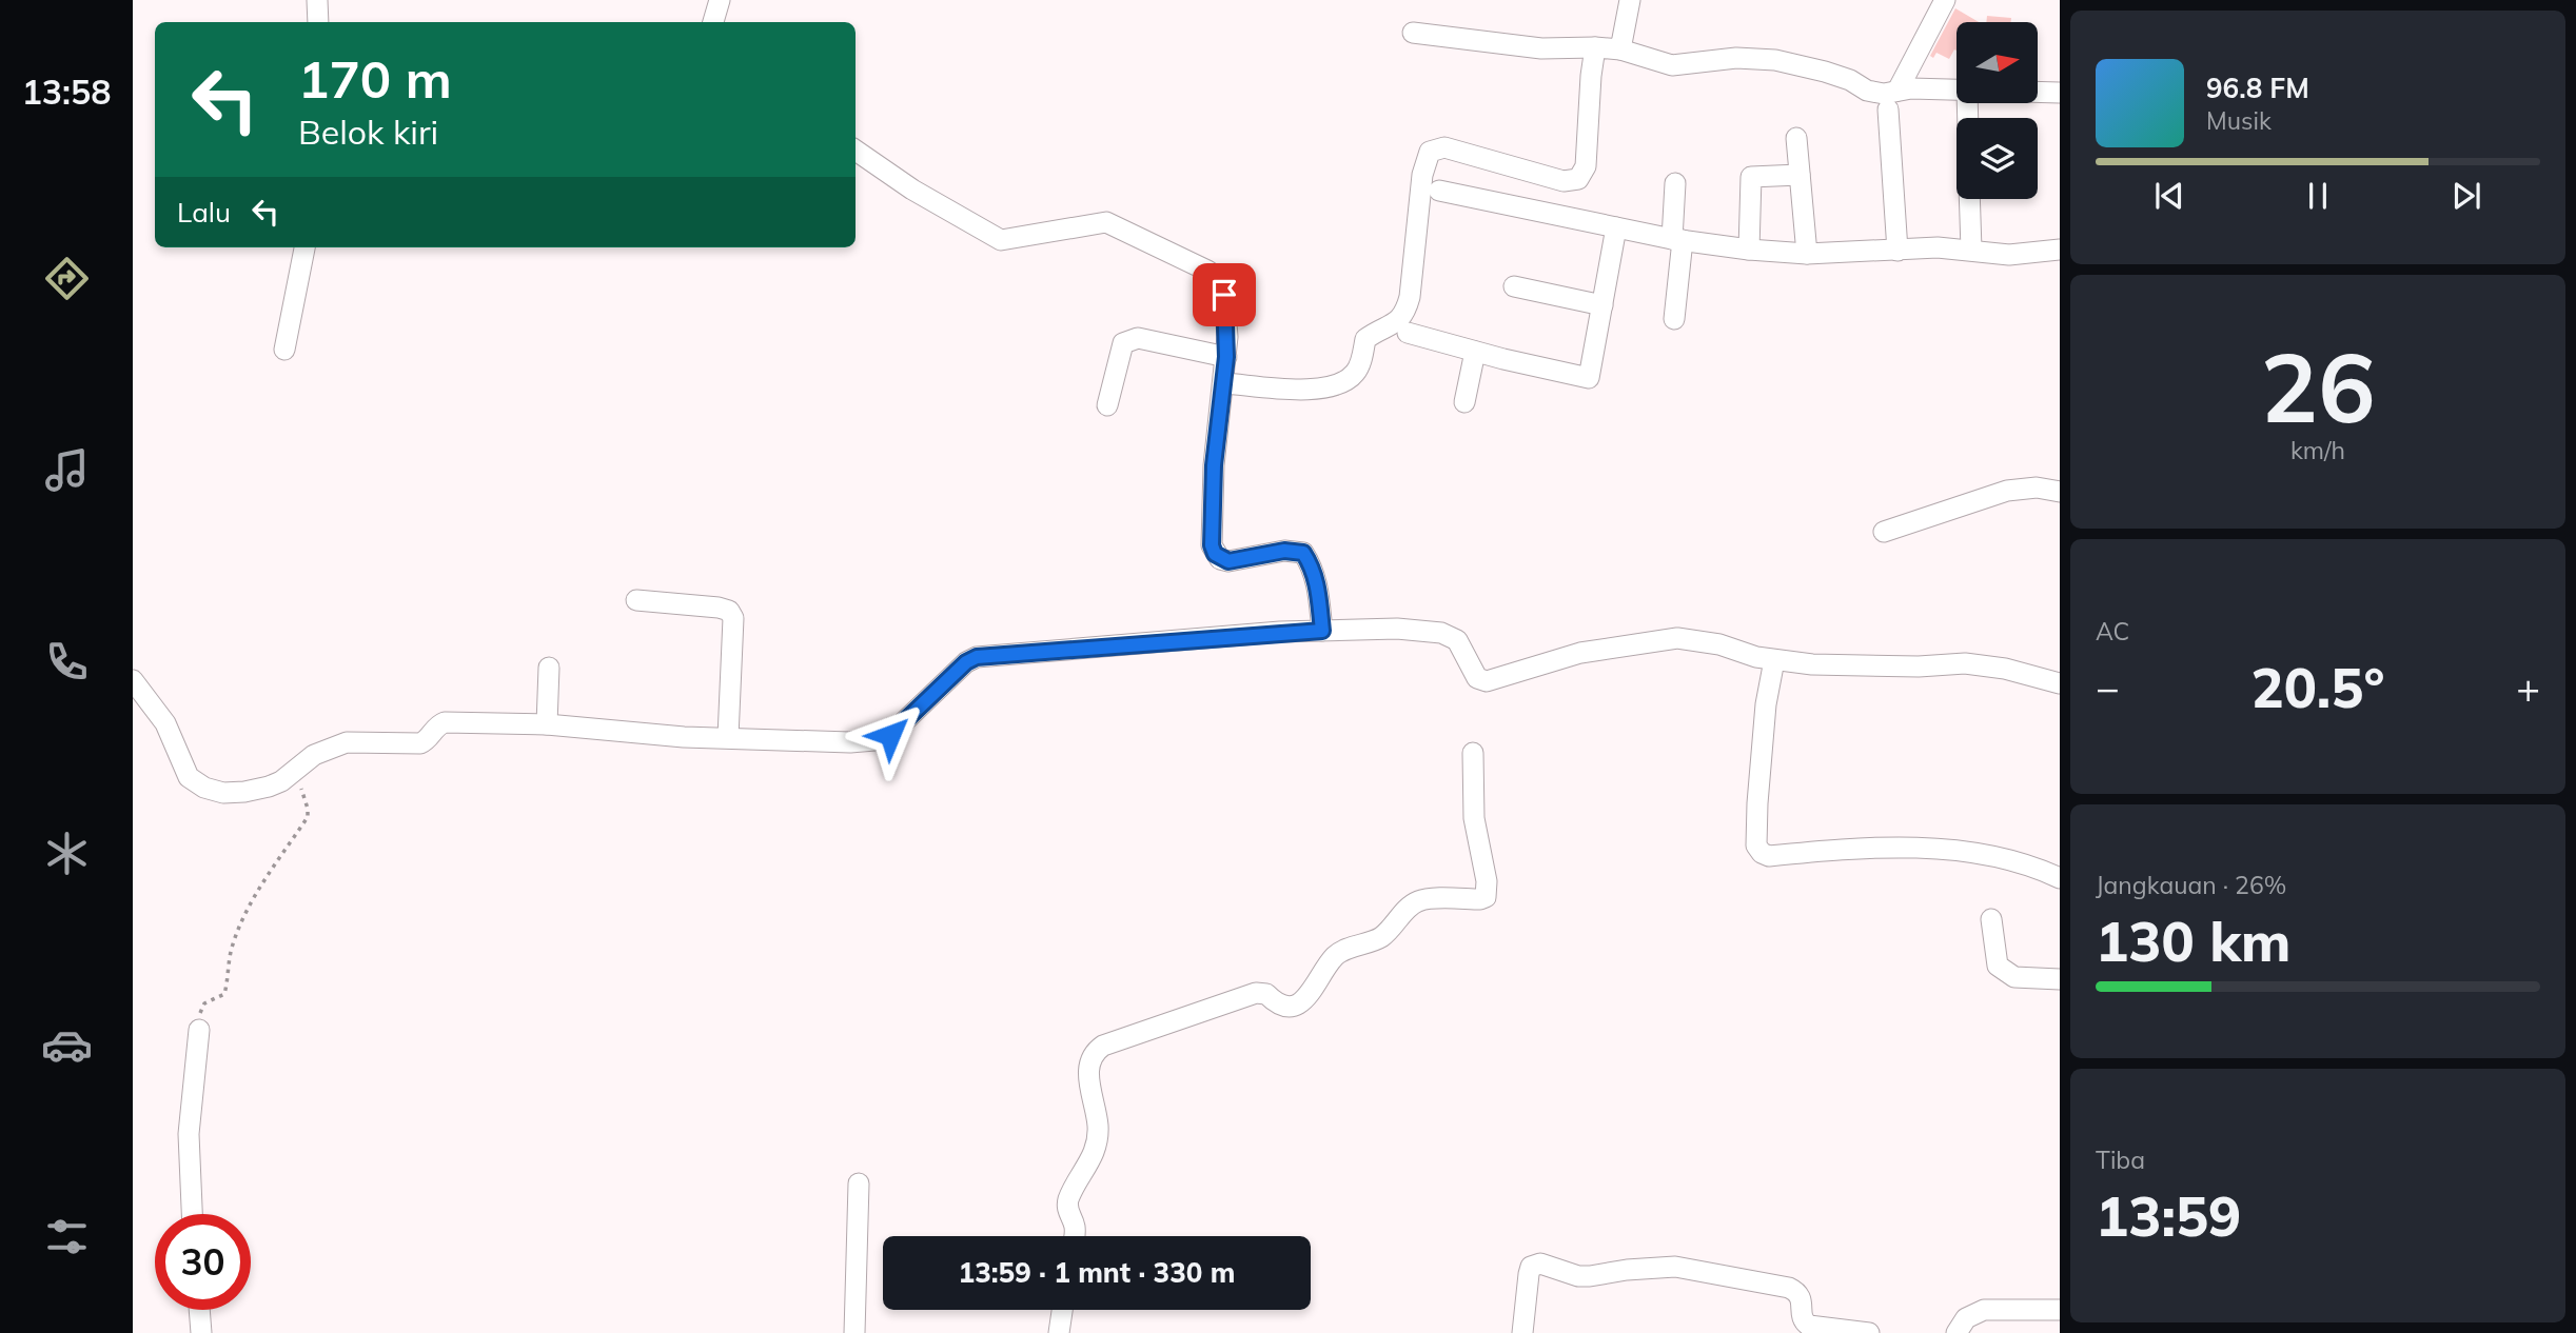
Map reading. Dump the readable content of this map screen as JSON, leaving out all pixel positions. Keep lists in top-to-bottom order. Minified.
{"north":"right","page":{"tabs":"13:58","turn":["170 m","Belok kiri"],"song":["96.8 FM","Musik"],"then":"Lalu","tile":[["26","km/h"],"AC",["Jangkauan · 26%","130 km"],["Tiba","13:59"]],"heat":["−","20.5°","+"],"limit":"30","trip":"13:59 · 1 mnt · 330 m"}}
